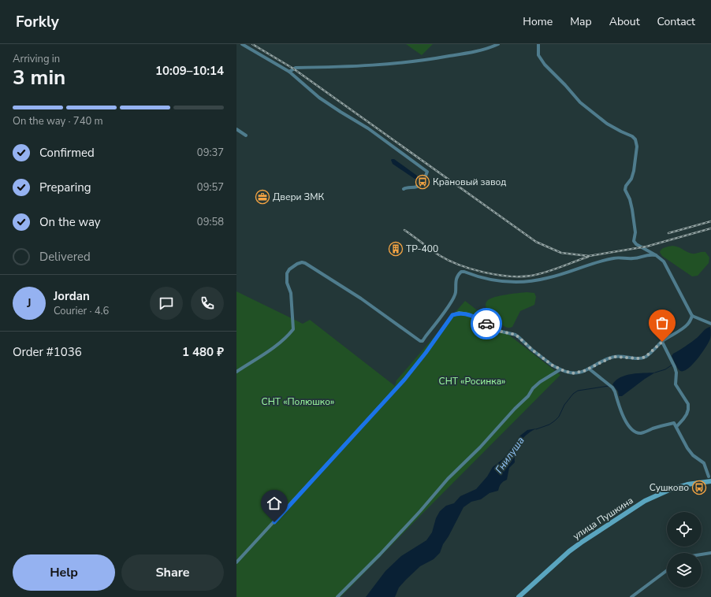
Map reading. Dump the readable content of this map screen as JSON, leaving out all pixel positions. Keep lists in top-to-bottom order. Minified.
{"streets":{"main road":["улица Пушкина"]},"water":["Гнилуша"],"parks":["СНТ «Росинка»","СНТ «Полюшко»"],"places":{"bus stop":["Крановый завод","Сушково"],"office":["Двери ЗМК"],"building":["ТР-400"]},"page":{"header":"Forkly","nav":["Home","Map","About","Contact"],"heading":["3 min","Arriving in","10:09–10:14"],"panel":["Jordan","Courier · 4.6","Order #1036","1 480 ₽"],"bar":"On the way · 740 m","list":[["Confirmed","09:37"],["Preparing","09:57"],["On the way","09:58"],"Delivered"],"round":"J","buttons":["Help","Share"]}}
